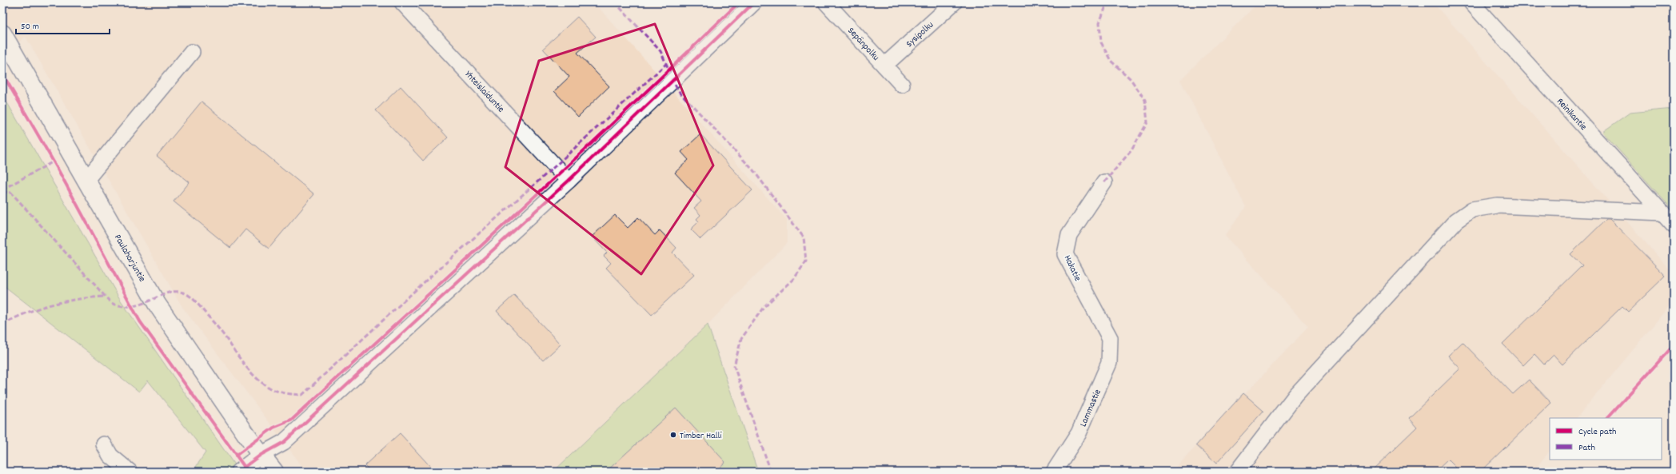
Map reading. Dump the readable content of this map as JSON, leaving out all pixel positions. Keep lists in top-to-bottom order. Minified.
{"streets":{"main road":["Paulaharjuntie"],"street":["Sysipolku","Sepänpolku","Yhteislaiduntie","Reinikantie","Hakatie","Lammastie"]},"crossings":[["Sysipolku","Sepänpolku"],["Hakatie","Lammastie"]],"places":["Timber Halli"],"legend":["Cycle path","Path"],"scale_bar":"50 m"}
